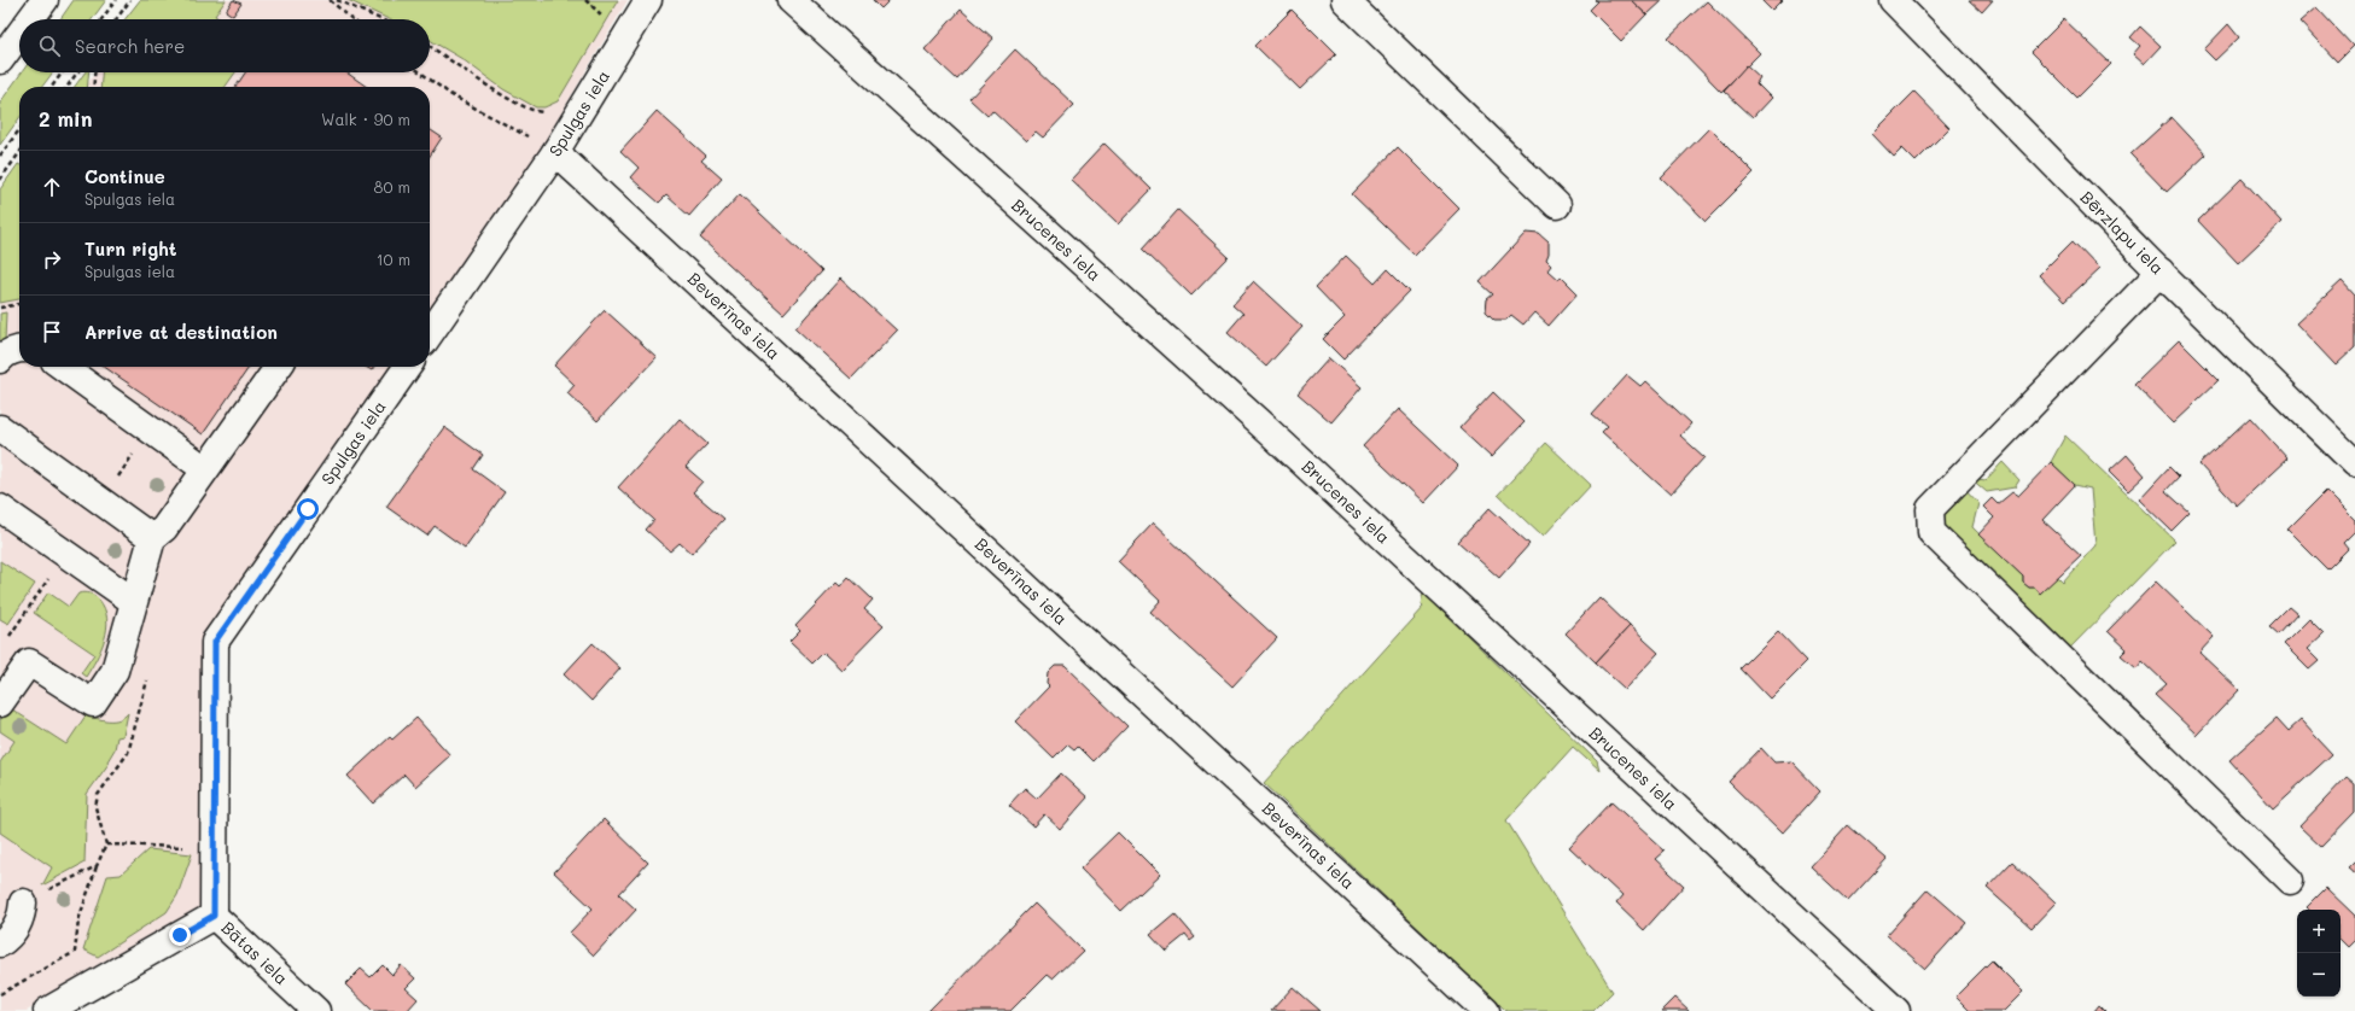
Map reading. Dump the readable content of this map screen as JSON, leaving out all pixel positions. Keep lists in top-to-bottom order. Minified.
{"streets":{"street":["Spulgas iela","Bērzlapu iela","Brucenes iela","Beverīnas iela","Bātas iela"]},"crossings":[["Spulgas iela","Beverīnas iela"],["Spulgas iela","Bātas iela"]],"page":{"search":"Search here","heading":["2 min","Walk · 90 m"],"list":[["Continue","Spulgas iela","80 m"],["Turn right","Spulgas iela","10 m"],"Arrive at destination"],"map_buttons":["+","−"]}}
